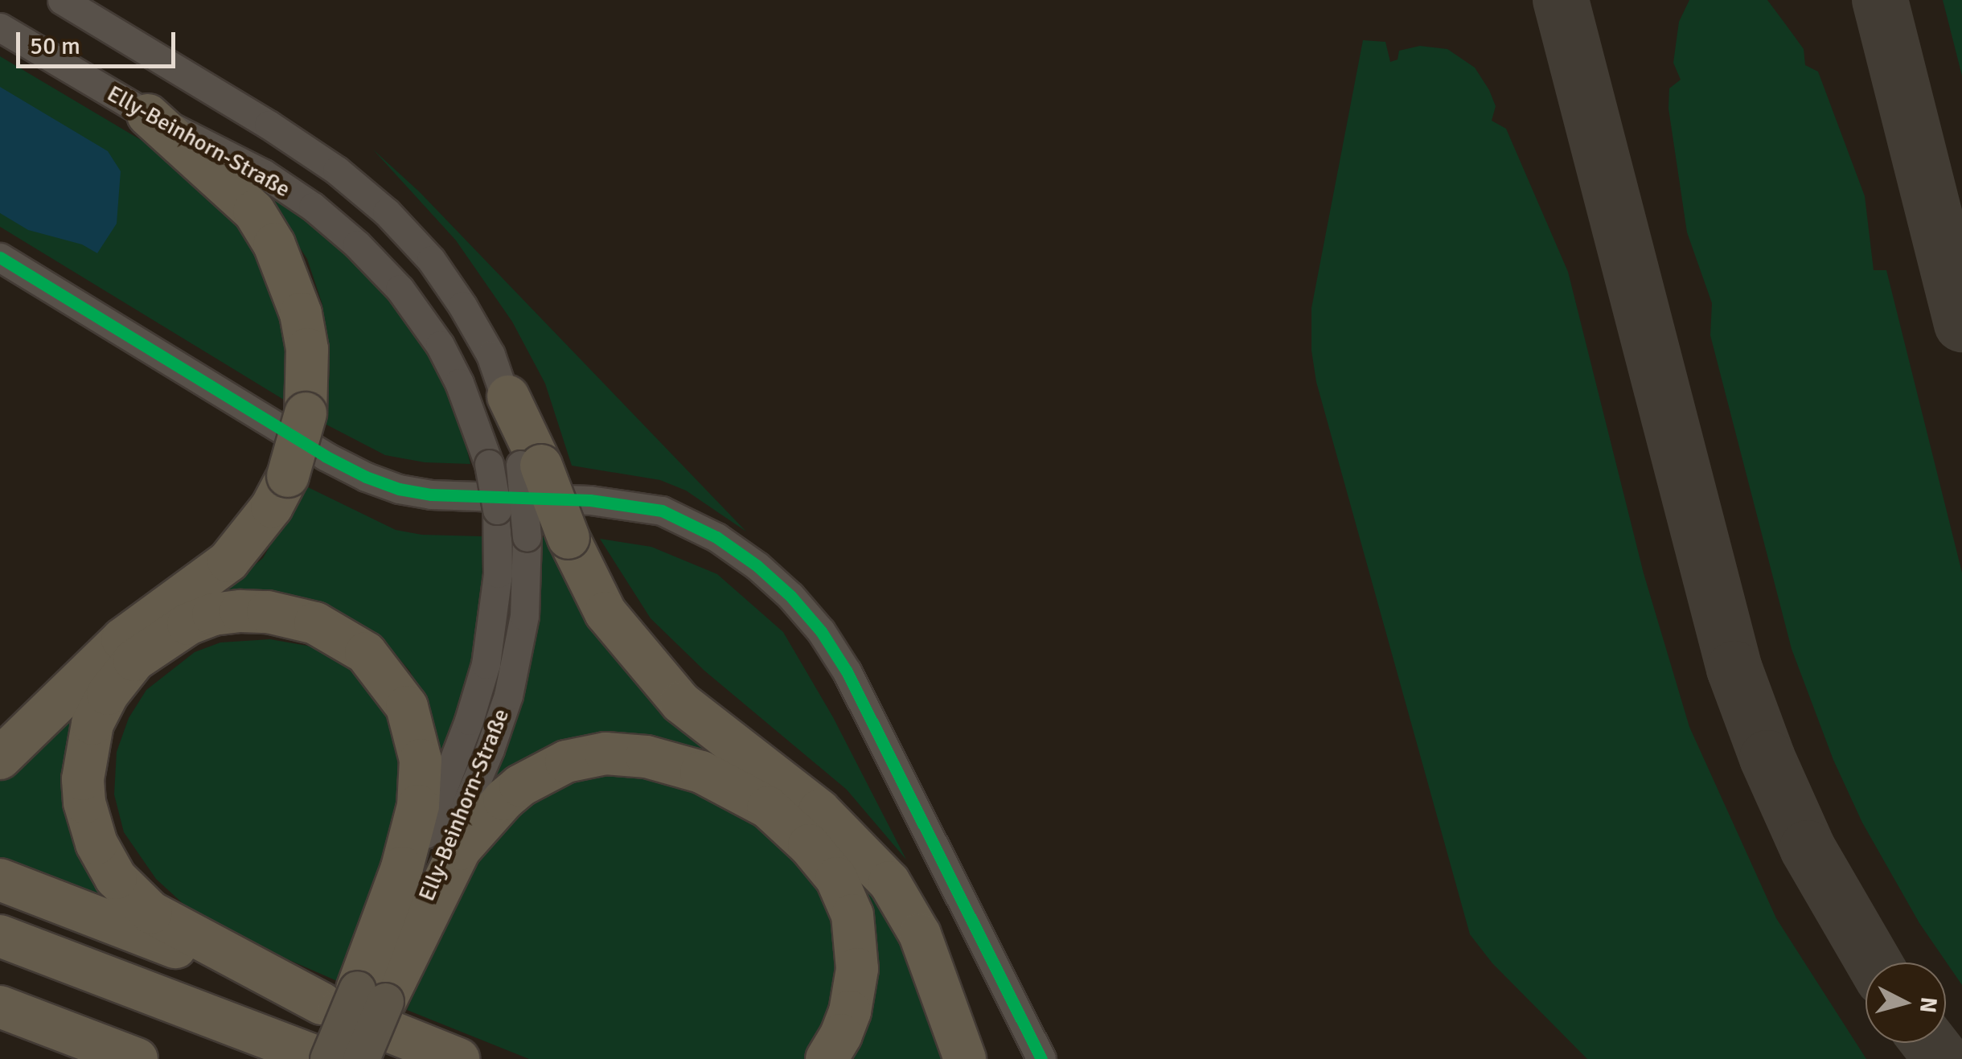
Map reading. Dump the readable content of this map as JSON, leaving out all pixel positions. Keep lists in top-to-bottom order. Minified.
{"streets":{"street":["Elly-Beinhorn-Straße"]},"scale_bar":"50 m","north":"right"}
